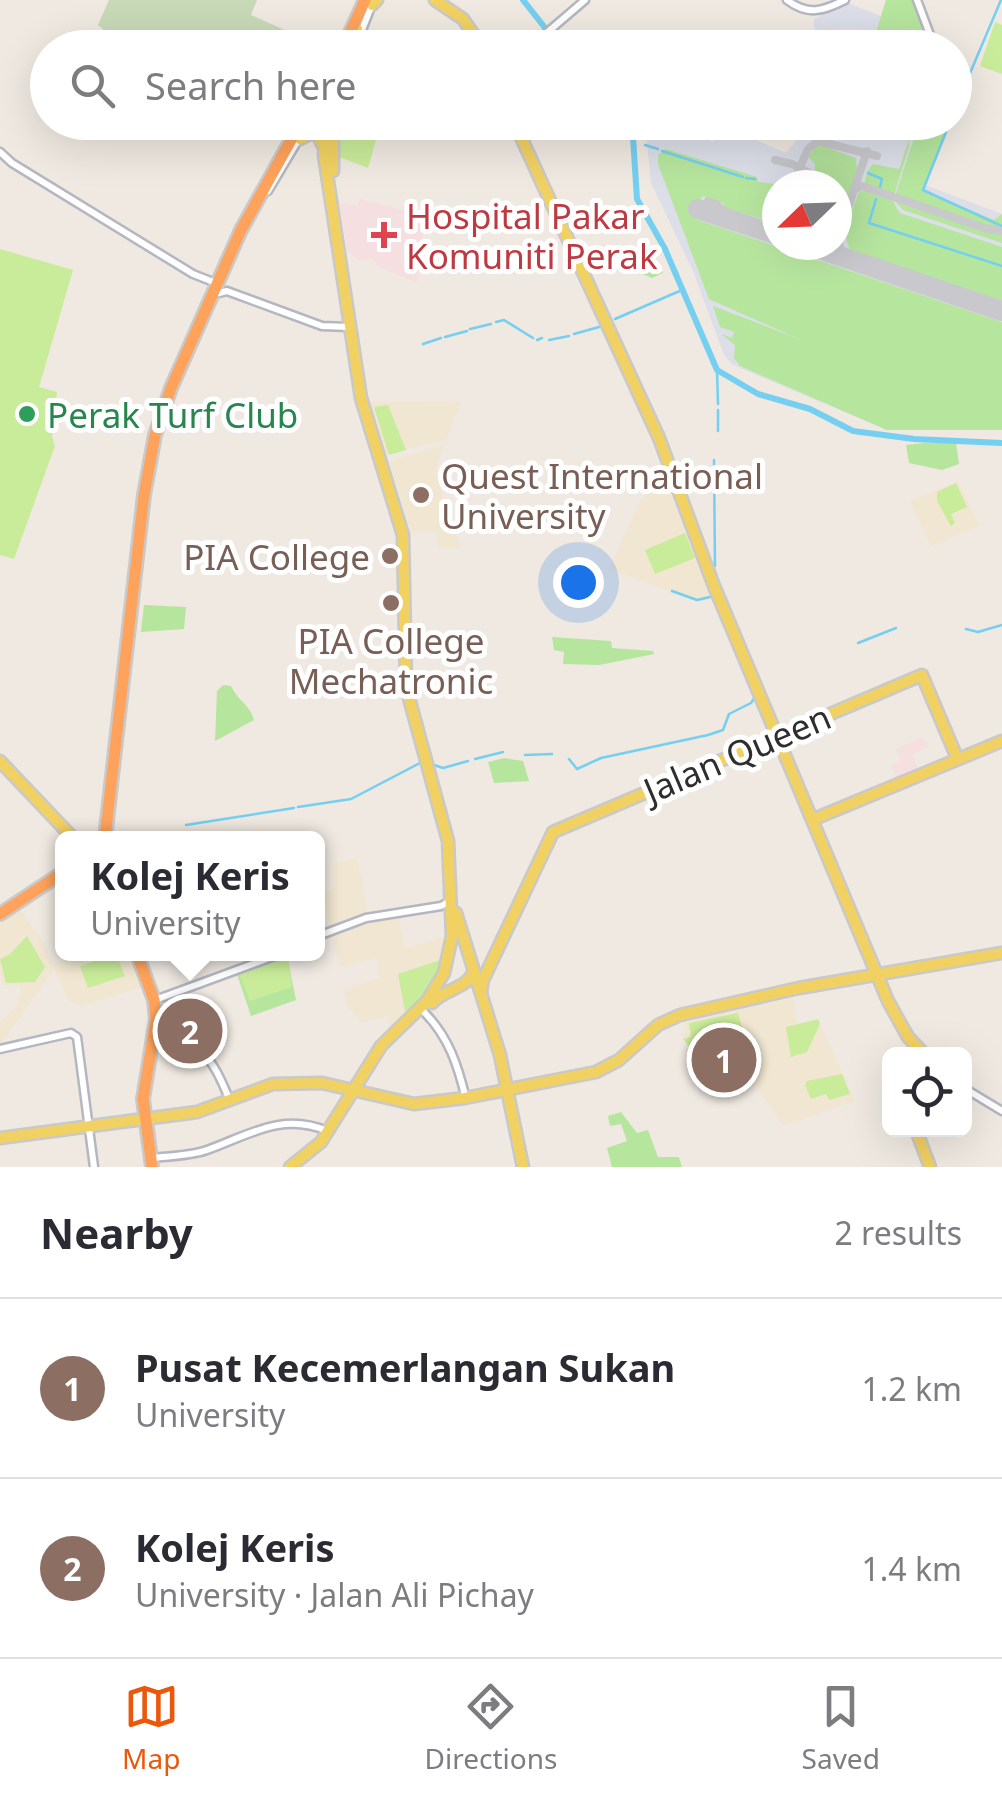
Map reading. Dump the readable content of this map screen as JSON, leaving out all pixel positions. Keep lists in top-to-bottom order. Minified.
{"streets":{"main road":["Jalan Queen"]},"places":{"health":["Hospital Pakar Komuniti Perak"],"other":["Perak Turf Club","Quest International University","PIA College","PIA College Mechatronic"]},"north":"bottom left","page":{"search":"Search here","popup":["Kolej Keris","University"],"pins":["2","1"],"heading":["Nearby","2 results"],"list":[{"mark":"1","name":"Pusat Kecemerlangan Sukan","note":"University","value":"1.2 km"},{"mark":"2","name":"Kolej Keris","note":"University · Jalan Ali Pichay","value":"1.4 km"}],"nav":["Map","Directions","Saved"]}}
